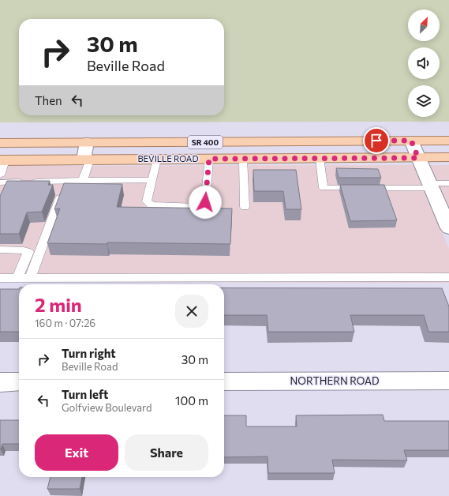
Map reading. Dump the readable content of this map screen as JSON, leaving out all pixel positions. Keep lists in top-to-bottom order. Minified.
{"streets":{"main road":["SR 400","BEVILLE ROAD"],"street":["NORTHERN ROAD"]},"north":"top right","page":{"turn":["30 m","Beville Road"],"then":"Then","heading":["2 min","160 m · 07:26"],"list":[{"name":"Turn right","note":"Beville Road","value":"30 m"},{"name":"Turn left","note":"Golfview Boulevard","value":"100 m"}],"buttons":["Exit","Share"]}}
